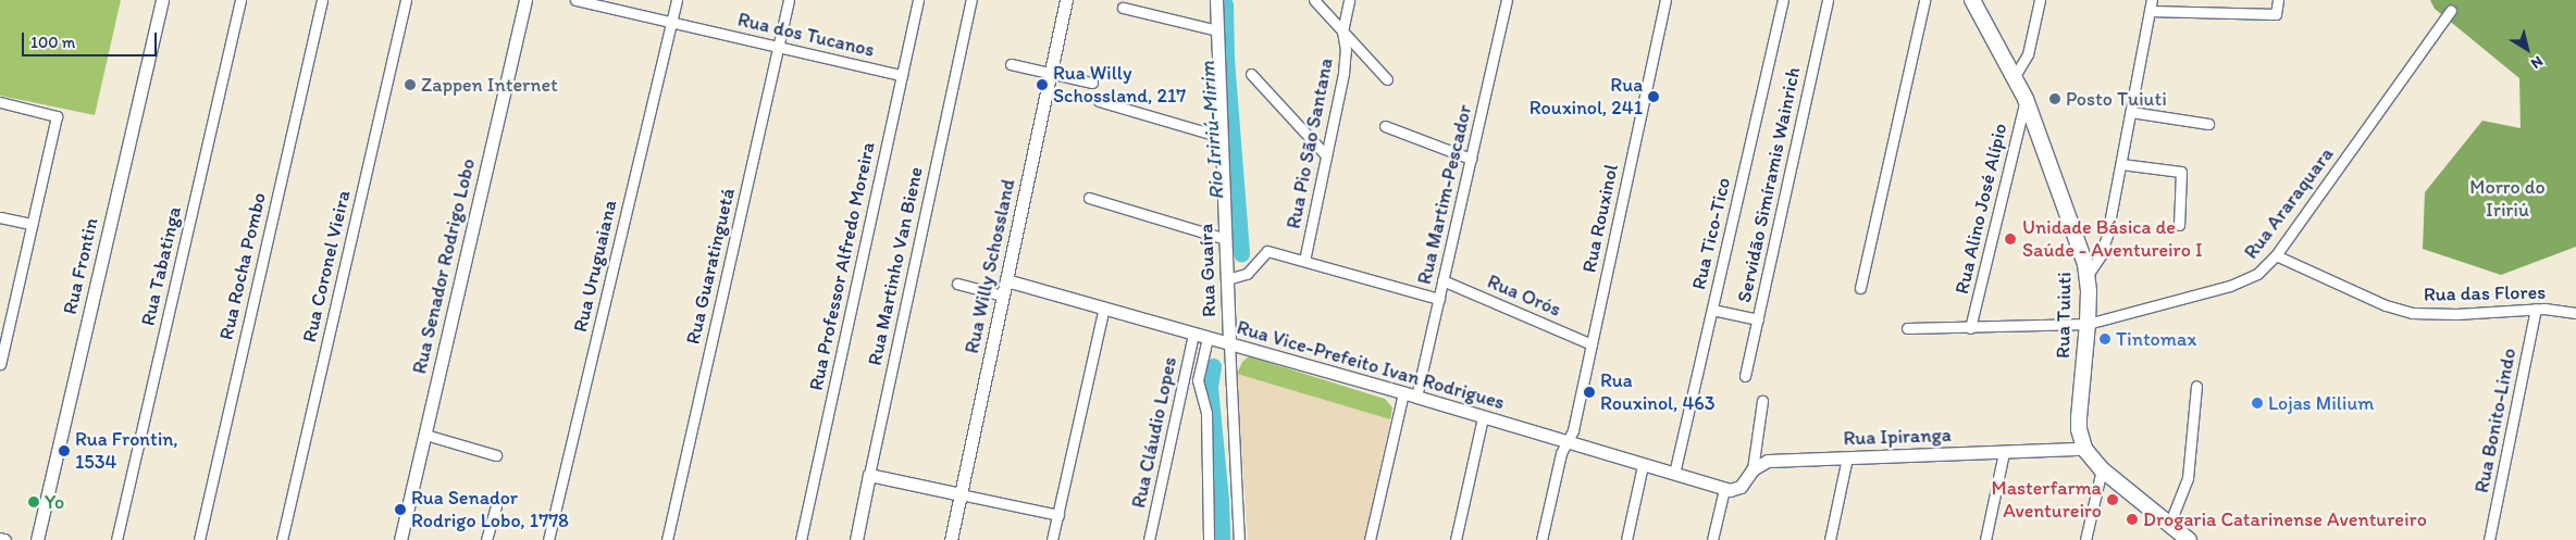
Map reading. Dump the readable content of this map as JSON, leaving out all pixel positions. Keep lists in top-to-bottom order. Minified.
{"streets":{"main road":["Rua Tuiuti"],"street":["Rua dos Tucanos","Rua Pio São Santana","Servidão Simíramis Wainrich","Rua Martim-Pescador","Rua Araraquara","Rua Alino José Alípio","Rua Rouxinol","Rua Tico-Tico","Rua Frontin","Rua Tabatinga","Rua Rocha Pombo","Rua Coronel Vieira","Rua Senador Rodrigo Lobo","Rua Uruguaiana","Rua Guaratinguetá","Rua Professor Alfredo Moreira","Rua Martinho Van Biene","Rua Willy Schossland","Rua Guaíra","Rua das Flores","Rua Orós","Rua Vice-Prefeito Ivan Rodrigues","Rua Bonito-Lindo","Rua Cláudio Lopes","Rua Ipiranga"]},"crossings":[["Rua dos Tucanos","Rua Uruguaiana"],["Rua dos Tucanos","Rua Guaratinguetá"],["Rua dos Tucanos","Rua Professor Alfredo Moreira"],["Rua Martim-Pescador","Rua Orós"],["Rua Martim-Pescador","Rua Vice-Prefeito Ivan Rodrigues"],["Rua Araraquara","Rua Alino José Alípio"],["Rua Araraquara","Rua das Flores"],["Rua Araraquara","Rua Tuiuti"],["Rua Alino José Alípio","Rua Tuiuti"],["Rua Rouxinol","Rua Orós"],["Rua Rouxinol","Rua Vice-Prefeito Ivan Rodrigues"],["Rua Tico-Tico","Rua Vice-Prefeito Ivan Rodrigues"],["Rua Willy Schossland","Rua Vice-Prefeito Ivan Rodrigues"],["Rua Guaíra","Rua Vice-Prefeito Ivan Rodrigues"],["Rua das Flores","Rua Bonito-Lindo"],["Rua Tuiuti","Rua Ipiranga"],["Rua Vice-Prefeito Ivan Rodrigues","Rua Cláudio Lopes"],["Rua Vice-Prefeito Ivan Rodrigues","Rua Ipiranga"]],"water":["Rio Iririú-Mirim"],"parks":["Morro do Iririú"],"places":["Zappen Internet","Rua Willy Schossland, 217","Rua Rouxinol, 241","Posto Tuiuti","Unidade Básica de Saúde - Aventureiro I","Tintomax","Rua Rouxinol, 463","Lojas Milium","Rua Frontin, 1534","Masterfarma Aventureiro","Yo","Rua Senador Rodrigo Lobo, 1778","Drogaria Catarinense Aventureiro"],"scale_bar":"100 m","north":"bottom right"}
